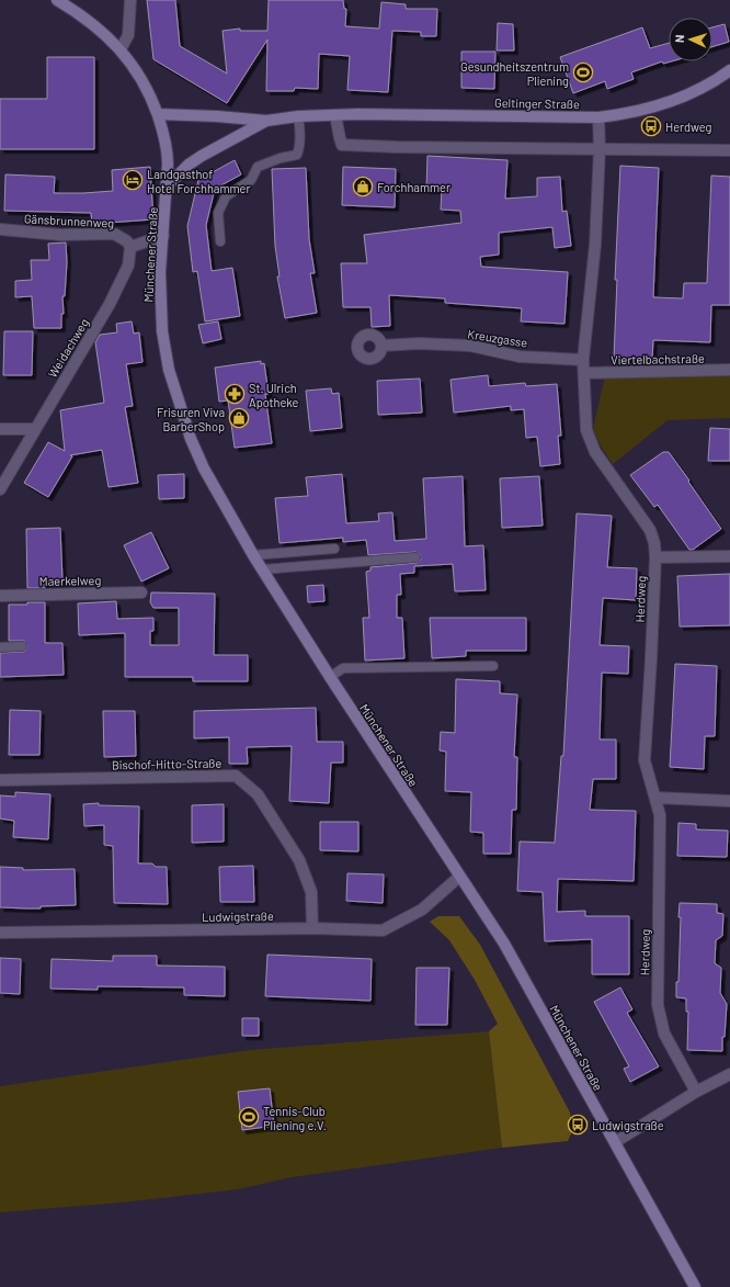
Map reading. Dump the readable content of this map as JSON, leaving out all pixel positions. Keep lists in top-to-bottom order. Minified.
{"streets":{"main road":["Geltinger Straße","Münchener Straße"],"street":["Gänsbrunnenweg","Kreuzgasse","Weidachweg","Viertelbachstraße","Maerkelweg","Herdweg","Bischof-Hitto-Straße","Ludwigstraße"]},"crossings":[["Geltinger Straße","Münchener Straße"],["Geltinger Straße","Herdweg"],["Gänsbrunnenweg","Weidachweg"],["Münchener Straße","Ludwigstraße"],["Kreuzgasse","Herdweg"],["Viertelbachstraße","Herdweg"],["Bischof-Hitto-Straße","Ludwigstraße"]],"places":{"sports":["Gesundheitszentrum Pliening","Tennis-Club Pliening e.V."],"bus stop":["Herdweg","Ludwigstraße"],"hotel":["Landgasthof Hotel Forchhammer"],"shop":["Forchhammer","Frisuren Viva BarberShop"],"pharmacy":["St. Ulrich Apotheke"]},"north":"left"}
